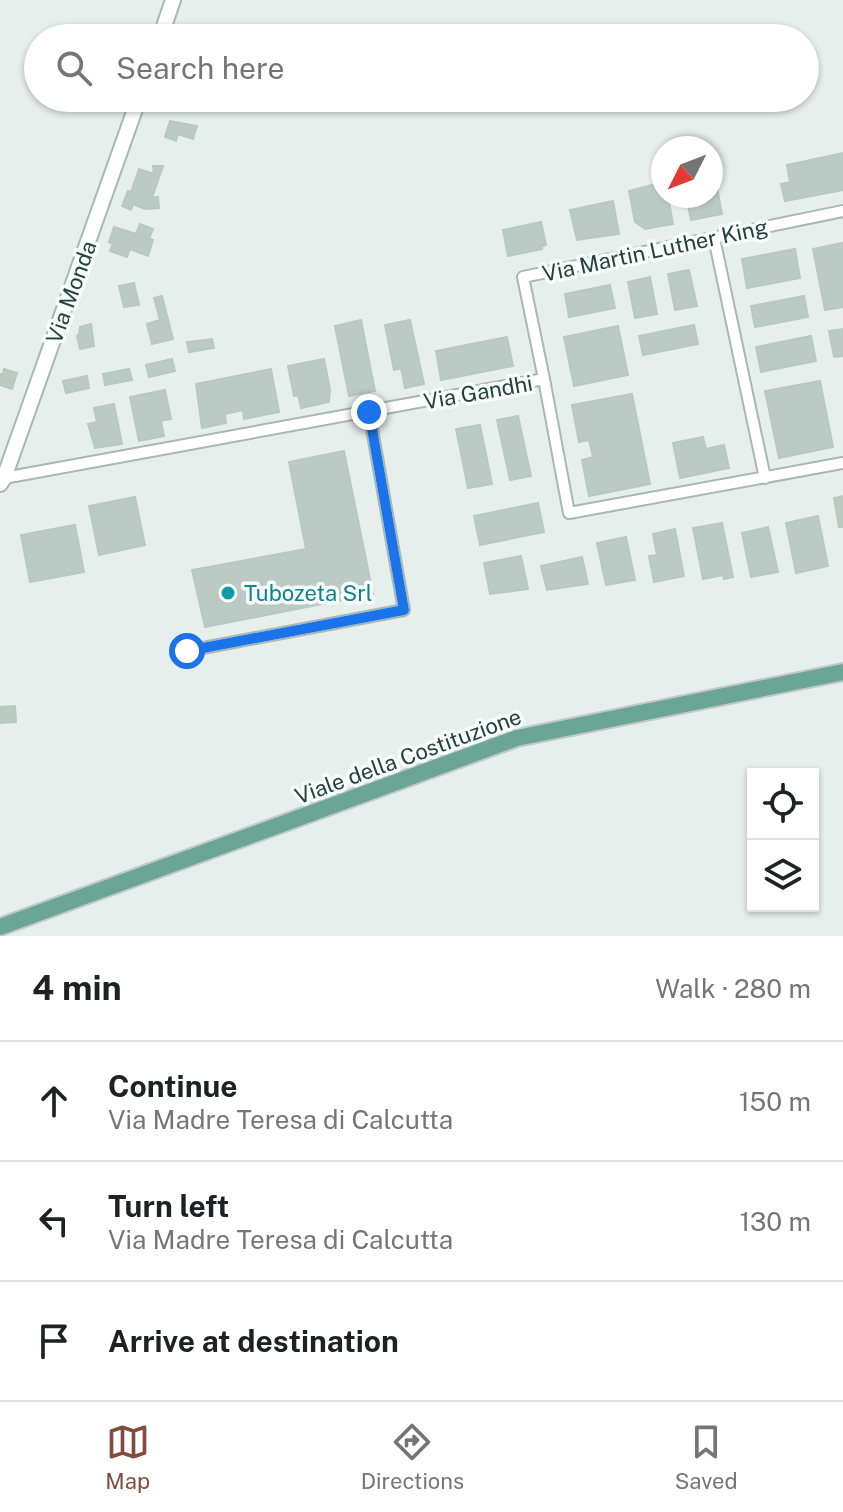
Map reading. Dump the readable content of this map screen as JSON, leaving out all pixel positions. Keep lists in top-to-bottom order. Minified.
{"streets":{"main road":["Via Monda","Viale della Costituzione"],"street":["Via Martin Luther King","Via Gandhi"]},"crossings":[["Via Martin Luther King","Via Gandhi"],["Via Monda","Via Gandhi"]],"places":["Tubozeta Srl"],"north":"bottom left","page":{"search":"Search here","heading":["4 min","Walk · 280 m"],"list":[["Continue","Via Madre Teresa di Calcutta","150 m"],["Turn left","Via Madre Teresa di Calcutta","130 m"],"Arrive at destination"],"nav":["Map","Directions","Saved"]}}
